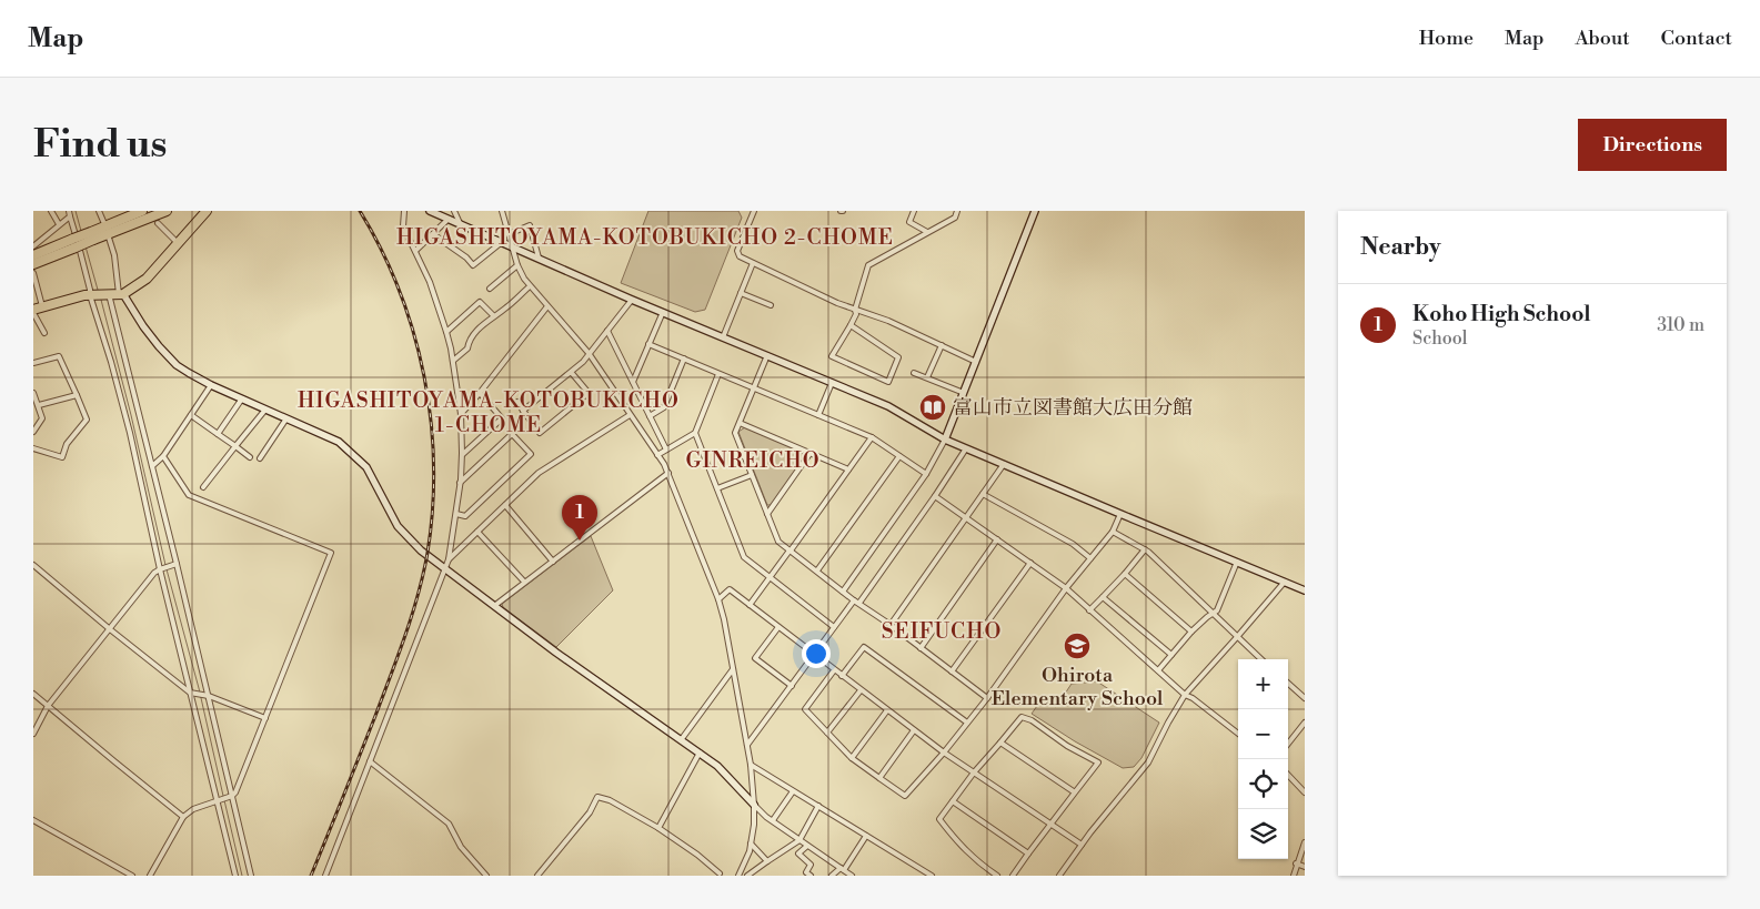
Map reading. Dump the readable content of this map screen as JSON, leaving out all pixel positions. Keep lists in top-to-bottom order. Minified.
{"districts":["HIGASHITOYAMA-KOTOBUKICHO 2-CHOME","HIGASHITOYAMA-KOTOBUKICHO 1-CHOME","GINREICHO","SEIFUCHO"],"places":{"library":["富山市立図書館大広田分館"],"school or university":["Ohirota Elementary School"]},"page":{"header":"Map","nav":["Home","Map","About","Contact"],"buttons":"Directions","title":"Find us","heading":"Nearby","list":[{"mark":"1","name":"Koho High School","note":"School","value":"310 m"}],"pins":"1","map_buttons":["+","−"]}}
